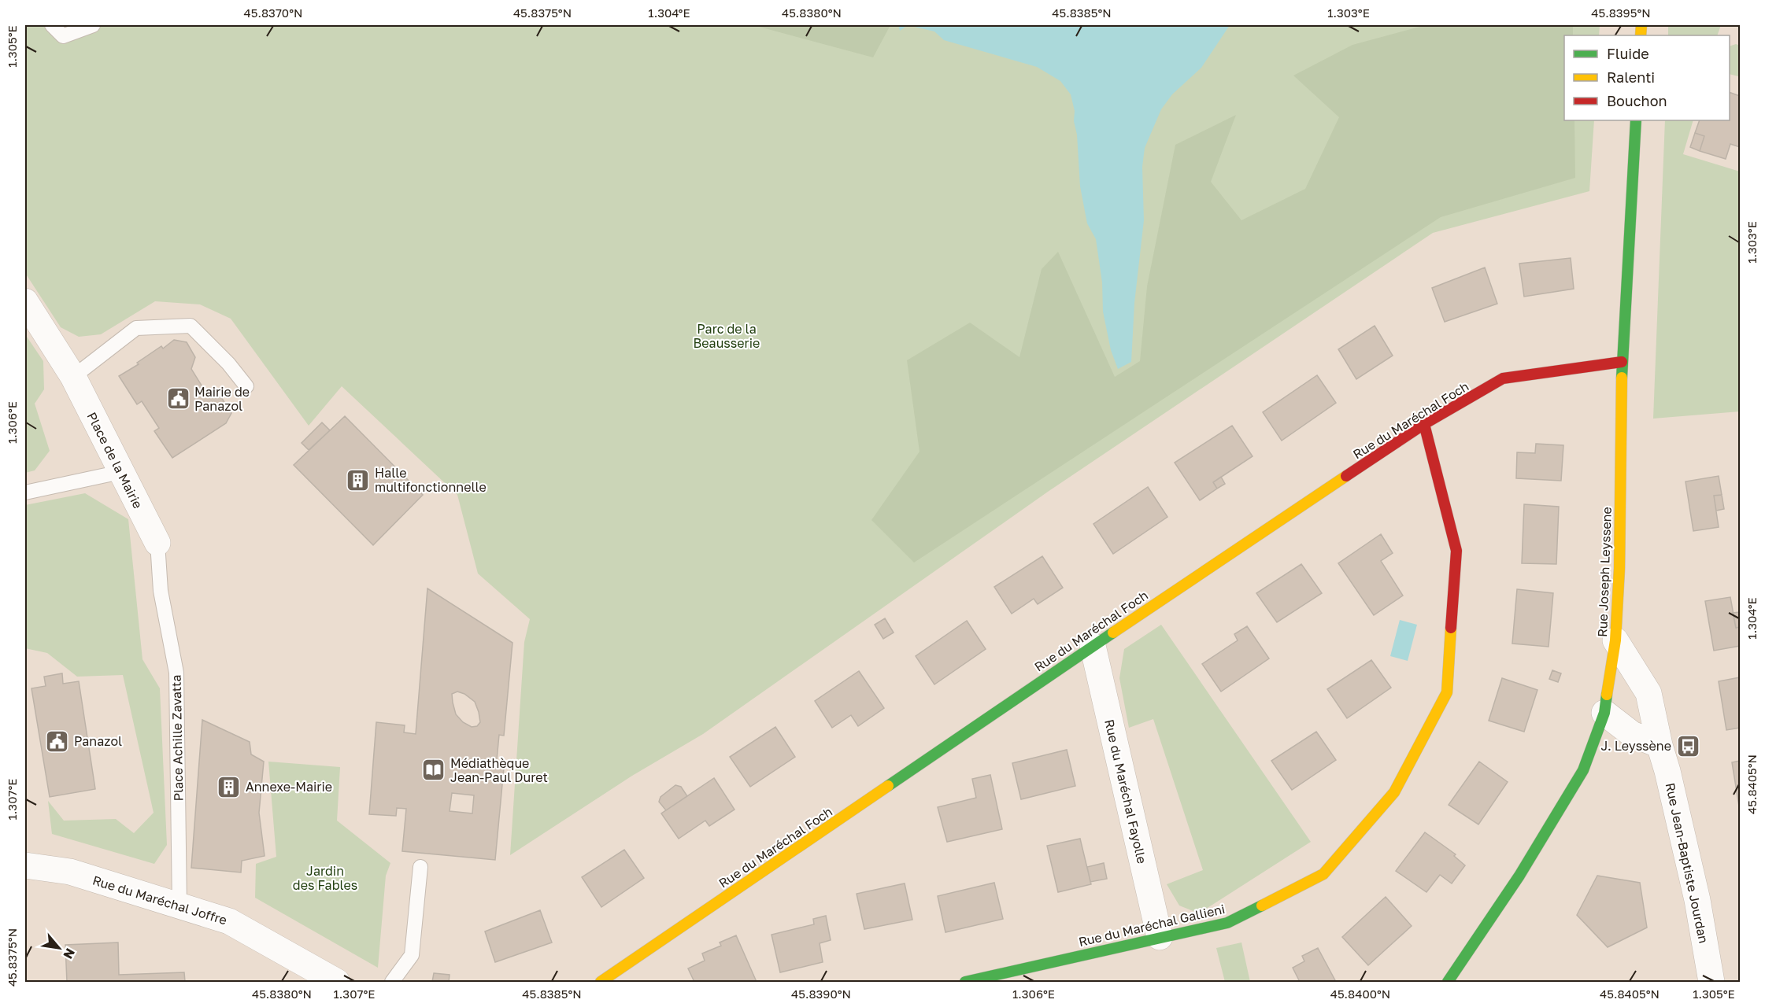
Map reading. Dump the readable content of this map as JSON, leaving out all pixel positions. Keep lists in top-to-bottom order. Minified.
{"streets":{"street":["Rue du Maréchal Foch","Place de la Mairie","Rue Joseph Leyssene","Rue du Maréchal Fayolle","Rue Jean-Baptiste Jourdan","Rue du Maréchal Joffre","Rue du Maréchal Gallieni"],"lane":["Place Achille Zavatta"]},"crossings":[["Rue du Maréchal Foch","Rue Joseph Leyssene"],["Rue du Maréchal Foch","Rue du Maréchal Fayolle"],["Rue du Maréchal Foch","Rue du Maréchal Gallieni"],["Place de la Mairie","Place Achille Zavatta"],["Rue Joseph Leyssene","Rue Jean-Baptiste Jourdan"],["Place Achille Zavatta","Rue du Maréchal Joffre"],["Rue du Maréchal Fayolle","Rue du Maréchal Gallieni"]],"parks":["Parc de la Beausserie","Jardin des Fables"],"places":{"public building":["Mairie de Panazol","Panazol"],"building":["Halle multifonctionnelle","Annexe-Mairie"],"bus stop":["J. Leyssène"],"library":["Médiathèque Jean-Paul Duret"]},"legend":["Fluide","Ralenti","Bouchon"],"north":"bottom right","coordinates":["45.8370°N","45.8375°N","1.304°E","45.8380°N","45.8385°N","1.303°E","45.8395°N","1.305°E","1.306°E","45.8405°N","1.307°E","45.8390°N","45.8400°N"]}
